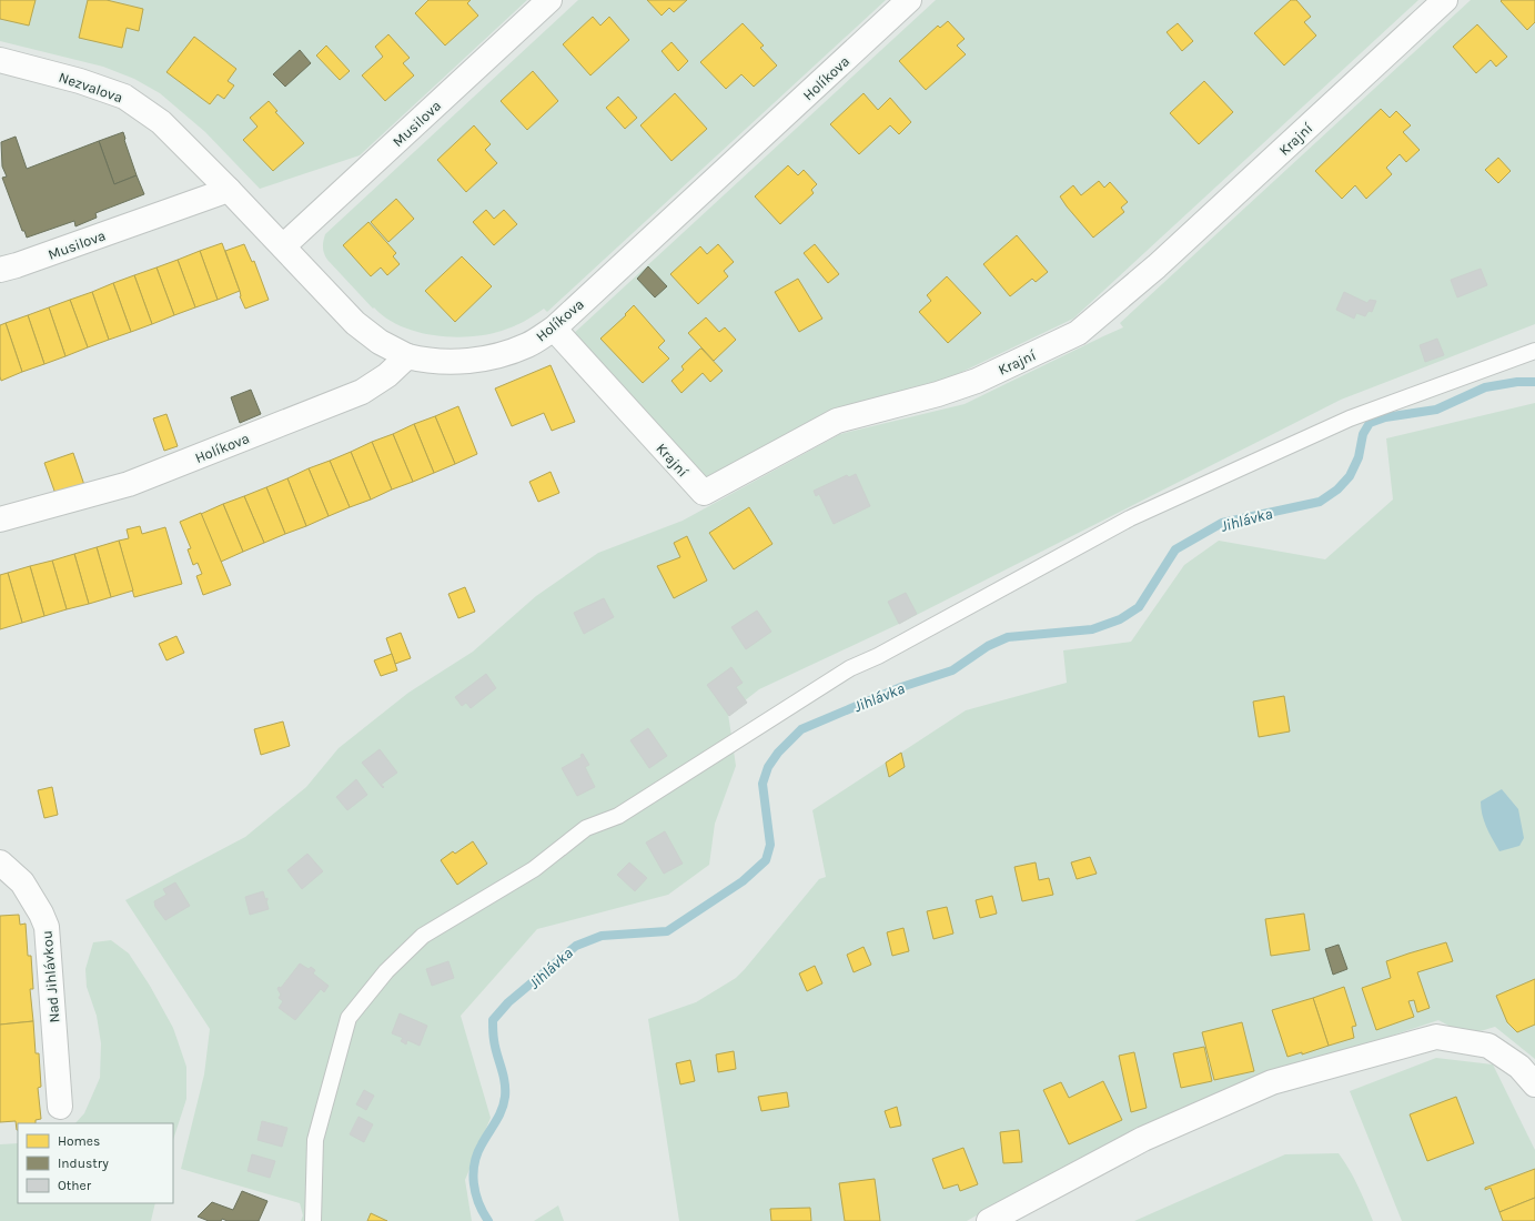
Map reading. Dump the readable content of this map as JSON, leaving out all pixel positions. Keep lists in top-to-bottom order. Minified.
{"streets":{"street":["Holíkova","Nezvalova","Musilova","Krajní","Nad Jihlávkou"]},"crossings":[["Holíkova","Krajní"],["Nezvalova","Musilova"]],"water":["Jihlávka"],"legend":["Homes","Industry","Other"]}
